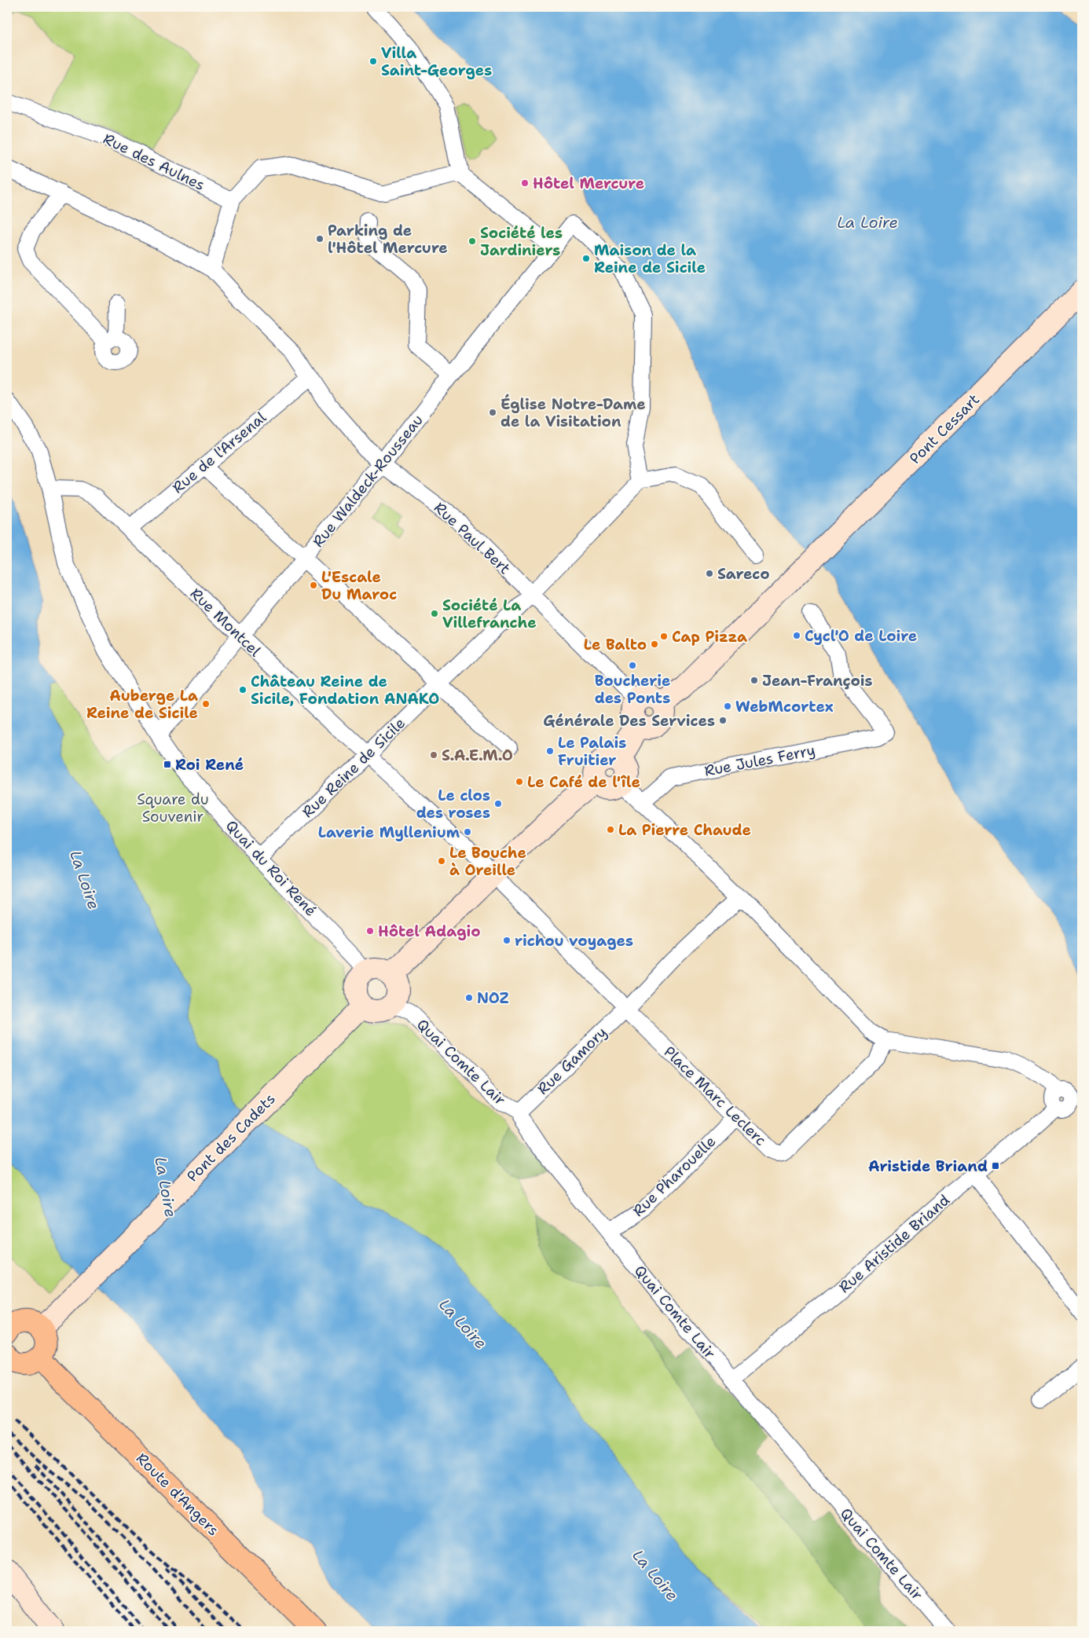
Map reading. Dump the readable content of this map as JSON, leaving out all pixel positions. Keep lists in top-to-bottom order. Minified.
{"streets":{"main road":["Pont Cessart","Pont des Cadets","Route d'Angers"],"street":["Rue des Aulnes","Rue de l'Arsenal","Rue Waldeck-Rousseau","Rue Paul Bert","Rue Montcel","Rue Jules Ferry","Rue Reine de Sicile","Quai du Roi René","Rue Gamory","Quai Comte Lair","Place Marc Leclerc","Rue Pharouelle","Rue Aristide Briand"]},"crossings":[["Pont Cessart","Rue Paul Bert"],["Rue de l'Arsenal","Rue Paul Bert"],["Rue de l'Arsenal","Rue Montcel"],["Rue Waldeck-Rousseau","Rue Paul Bert"],["Rue Waldeck-Rousseau","Rue Montcel"],["Rue Waldeck-Rousseau","Rue Reine de Sicile"],["Rue Waldeck-Rousseau","Quai du Roi René"],["Rue Paul Bert","Rue Reine de Sicile"],["Rue Montcel","Rue Reine de Sicile"],["Rue Montcel","Quai du Roi René"],["Rue Montcel","Place Marc Leclerc"],["Rue Reine de Sicile","Quai du Roi René"],["Quai du Roi René","Quai Comte Lair"],["Quai du Roi René","Pont des Cadets"],["Rue Gamory","Quai Comte Lair"],["Rue Gamory","Place Marc Leclerc"],["Quai Comte Lair","Pont des Cadets"],["Quai Comte Lair","Rue Pharouelle"],["Quai Comte Lair","Rue Aristide Briand"],["Place Marc Leclerc","Rue Pharouelle"]],"water":["La Loire"],"parks":["Square du Souvenir"],"places":{"other":["Villa Saint-Georges","Hôtel Mercure","Parking de l'Hôtel Mercure","Société les Jardiniers","Maison de la Reine de Sicile","Église Notre-Dame de la Visitation","Sareco","L'Escale Du Maroc","Société La Villefranche","Cycl'O de Loire","Cap Pizza","Le Balto","Boucherie des Ponts","Jean-François","Château Reine de Sicile, Fondation ANAKO","Auberge La Reine de Sicile","WebMcortex","Générale Des Services","Le Palais Fruitier","S.A.E.M.O","Le Café de l'île","Le clos des roses","La Pierre Chaude","Laverie Myllenium","Le Bouche à Oreille","Hôtel Adagio","richou voyages","NOZ"],"transit":["Roi René","Aristide Briand"]}}
